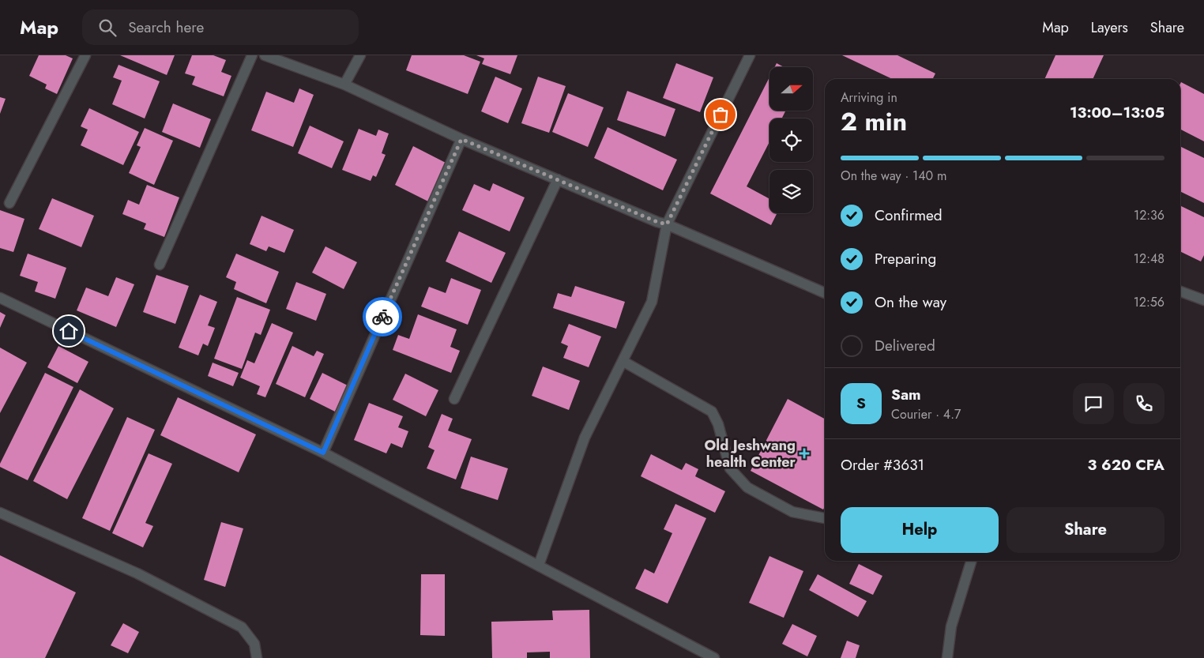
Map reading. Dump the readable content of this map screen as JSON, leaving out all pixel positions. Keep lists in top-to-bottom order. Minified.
{"places":{"health":["Old Jeshwang health Center"]},"north":"right","page":{"header":"Map","search":"Search here","nav":["Map","Layers","Share"],"heading":["2 min","Arriving in","13:00–13:05"],"panel":["Sam","Courier · 4.7","Order #3631","3 620 CFA"],"bar":"On the way · 140 m","list":[["Confirmed","12:36"],["Preparing","12:48"],["On the way","12:56"],"Delivered"],"round":"S","buttons":["Help","Share"]}}
